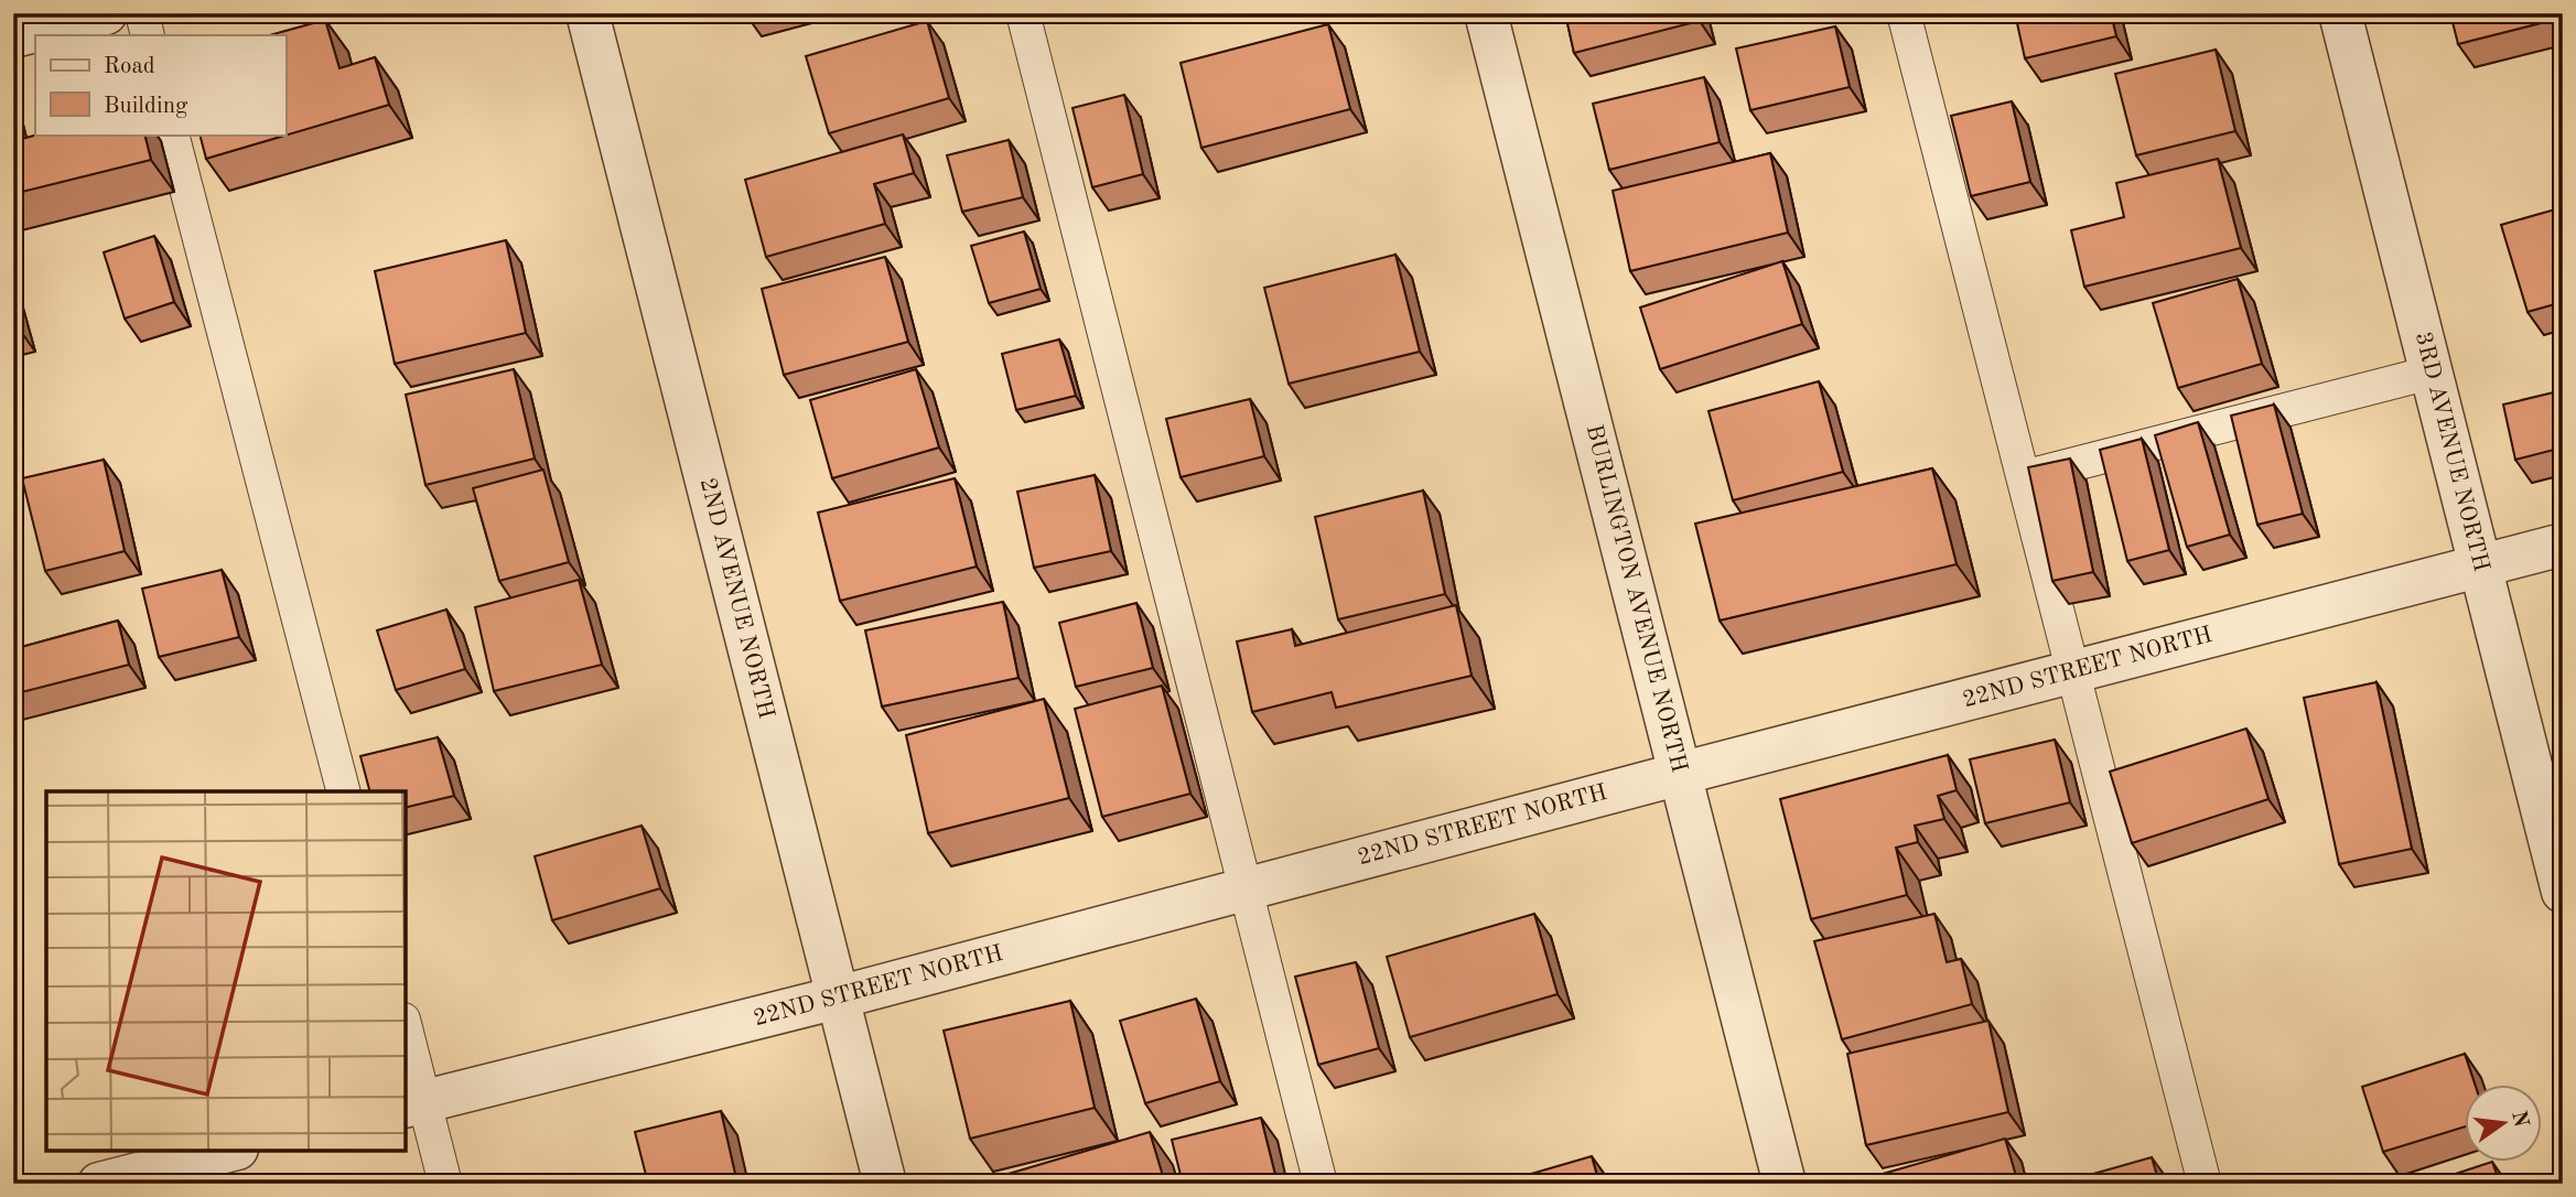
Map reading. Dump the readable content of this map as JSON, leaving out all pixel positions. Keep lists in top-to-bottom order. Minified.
{"streets":{"street":["3RD AVENUE NORTH","2ND AVENUE NORTH","BURLINGTON AVENUE NORTH","22ND STREET NORTH"]},"crossings":[["3RD AVENUE NORTH","22ND STREET NORTH"],["2ND AVENUE NORTH","22ND STREET NORTH"],["BURLINGTON AVENUE NORTH","22ND STREET NORTH"]],"legend":["Road","Building"],"north":"right"}
